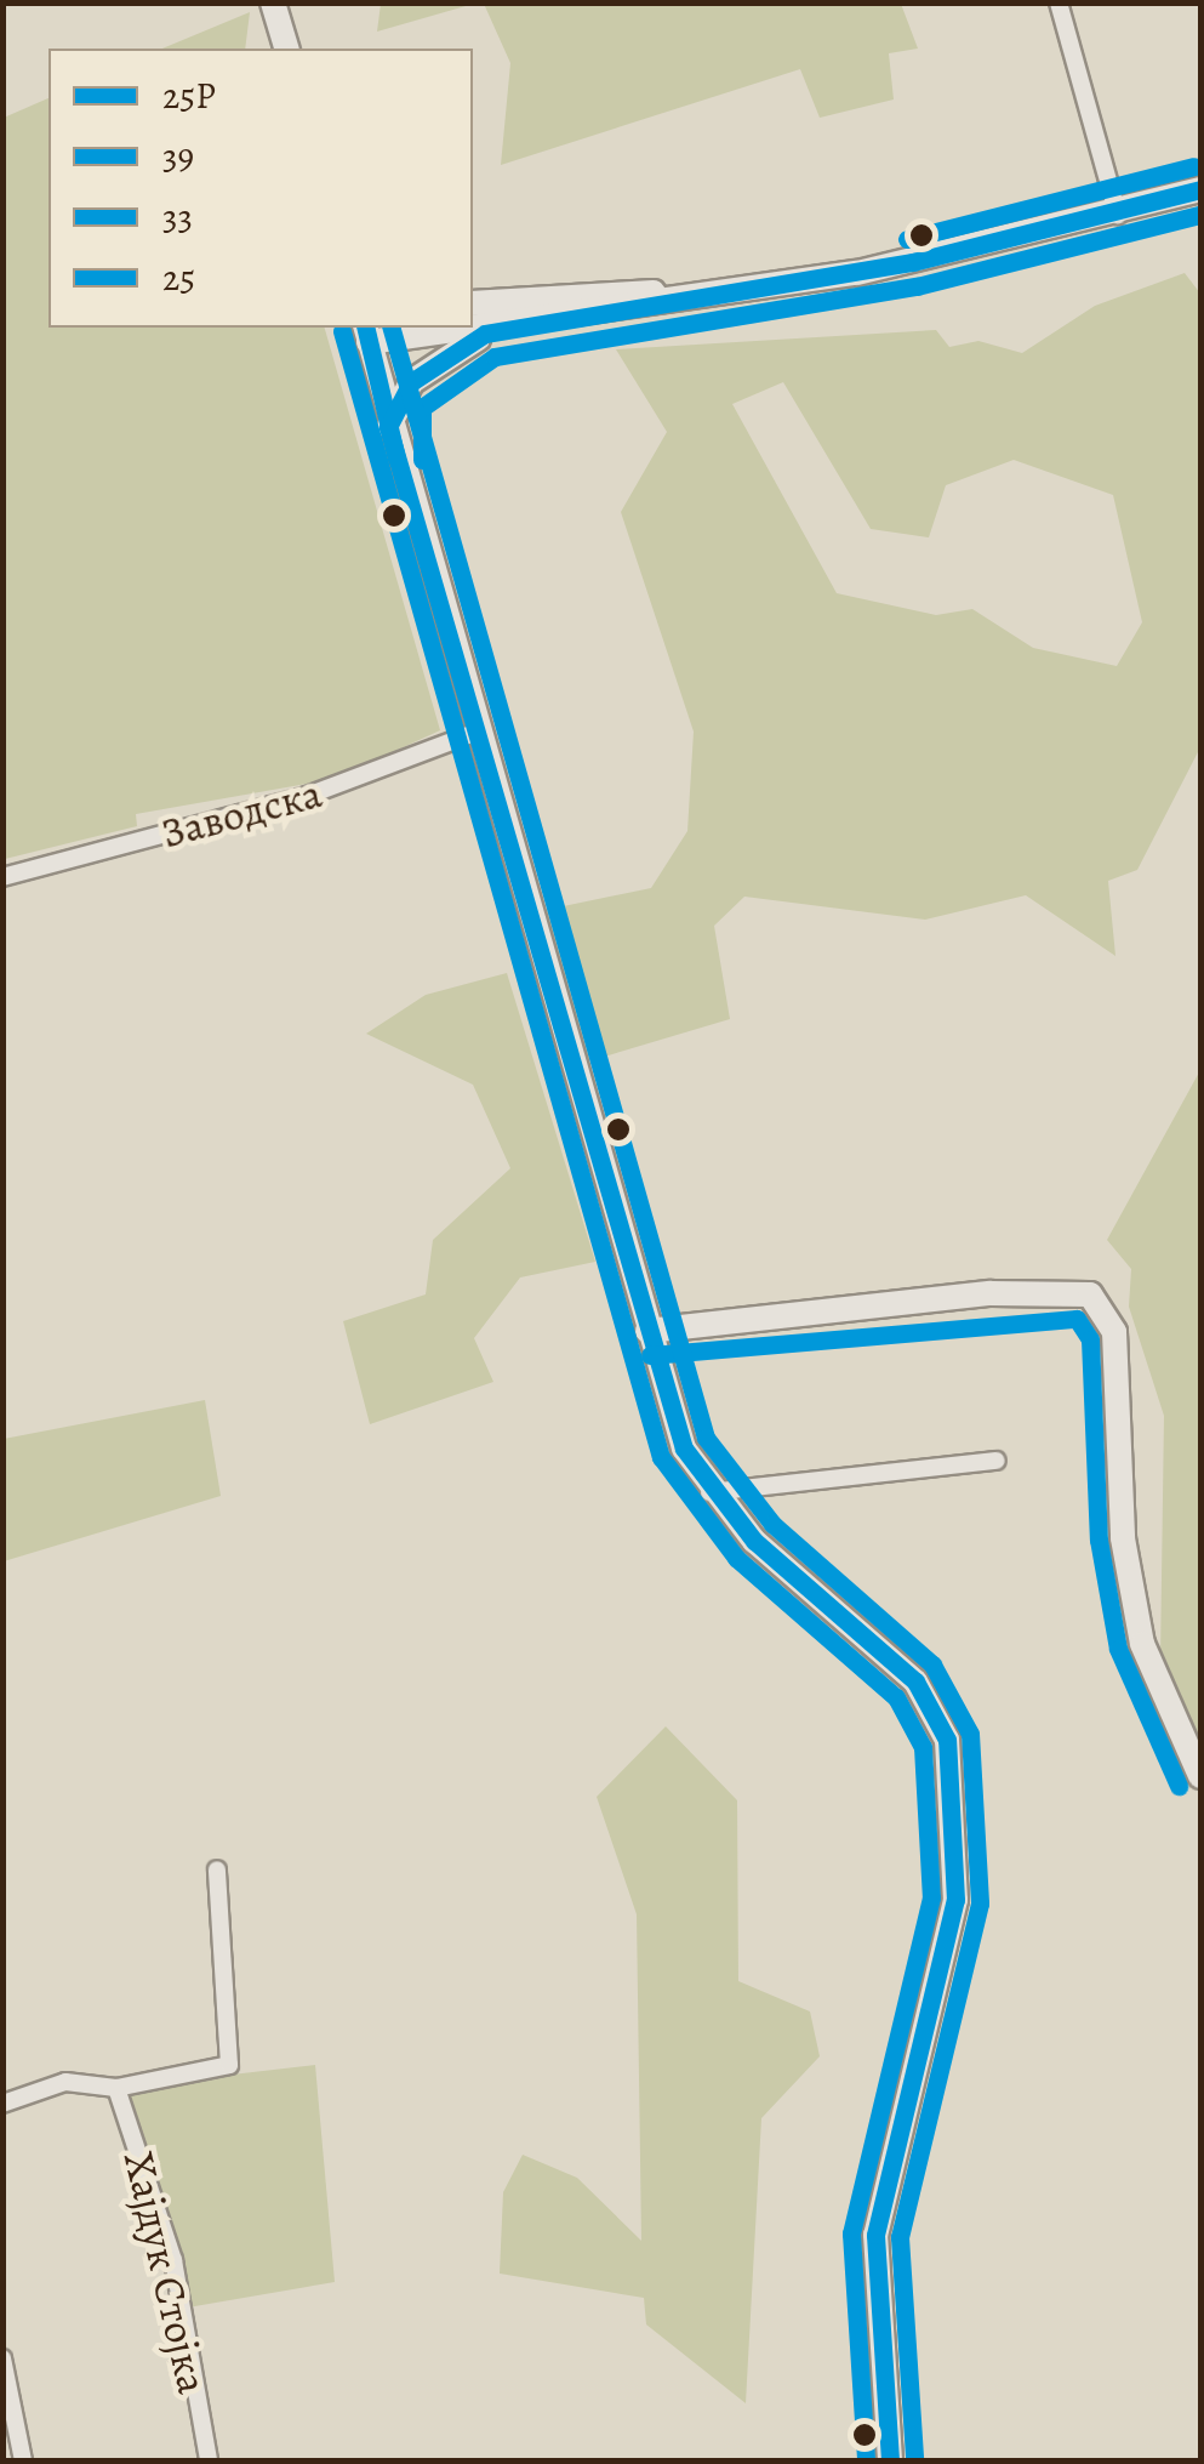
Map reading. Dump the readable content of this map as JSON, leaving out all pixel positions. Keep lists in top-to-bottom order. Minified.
{"streets":{"street":["Заводска","Хајдук Стојка"]},"lines":["transit line 25","transit line 25P","transit line 39","transit line 33"],"legend":["25P","39","33","25"]}
